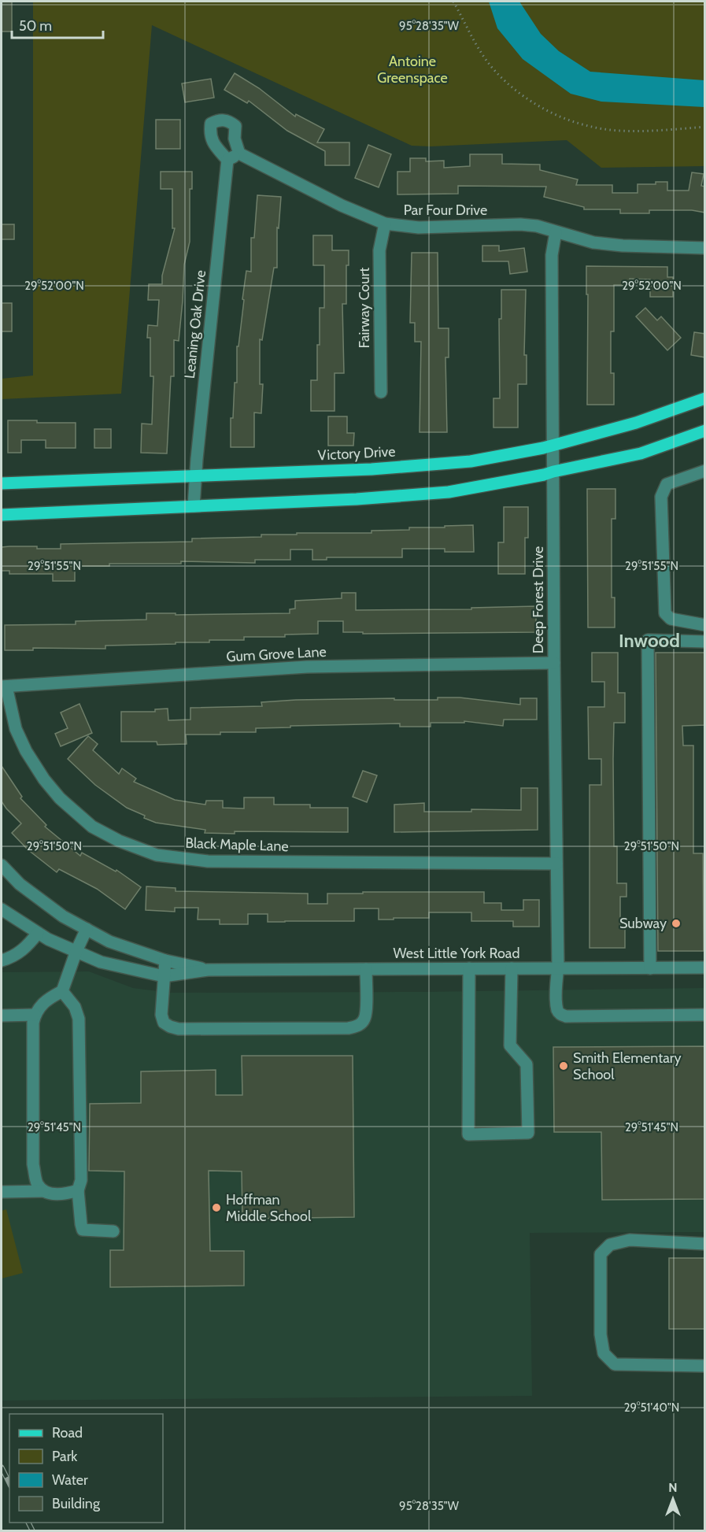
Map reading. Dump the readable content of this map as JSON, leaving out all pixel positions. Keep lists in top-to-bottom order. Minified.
{"streets":{"main road":["Victory Drive"],"street":["Par Four Drive","Fairway Court","Leaning Oak Drive","Deep Forest Drive","Gum Grove Lane","Black Maple Lane","West Little York Road"]},"crossings":[["Par Four Drive","Fairway Court"],["Par Four Drive","Deep Forest Drive"],["Leaning Oak Drive","Victory Drive"],["Victory Drive","Deep Forest Drive"],["Deep Forest Drive","Gum Grove Lane"],["Deep Forest Drive","Black Maple Lane"],["Deep Forest Drive","West Little York Road"],["Gum Grove Lane","Black Maple Lane"]],"districts":["Inwood"],"parks":["Antoine Greenspace"],"places":["Subway","Smith Elementary School","Hoffman Middle School"],"legend":["Road","Park","Water","Building"],"scale_bar":"50 m","north":"top","coordinates":["95°28'35\"W","29°52'00\"N","29°51'55\"N","29°51'50\"N","29°51'45\"N","29°51'40\"N"]}
